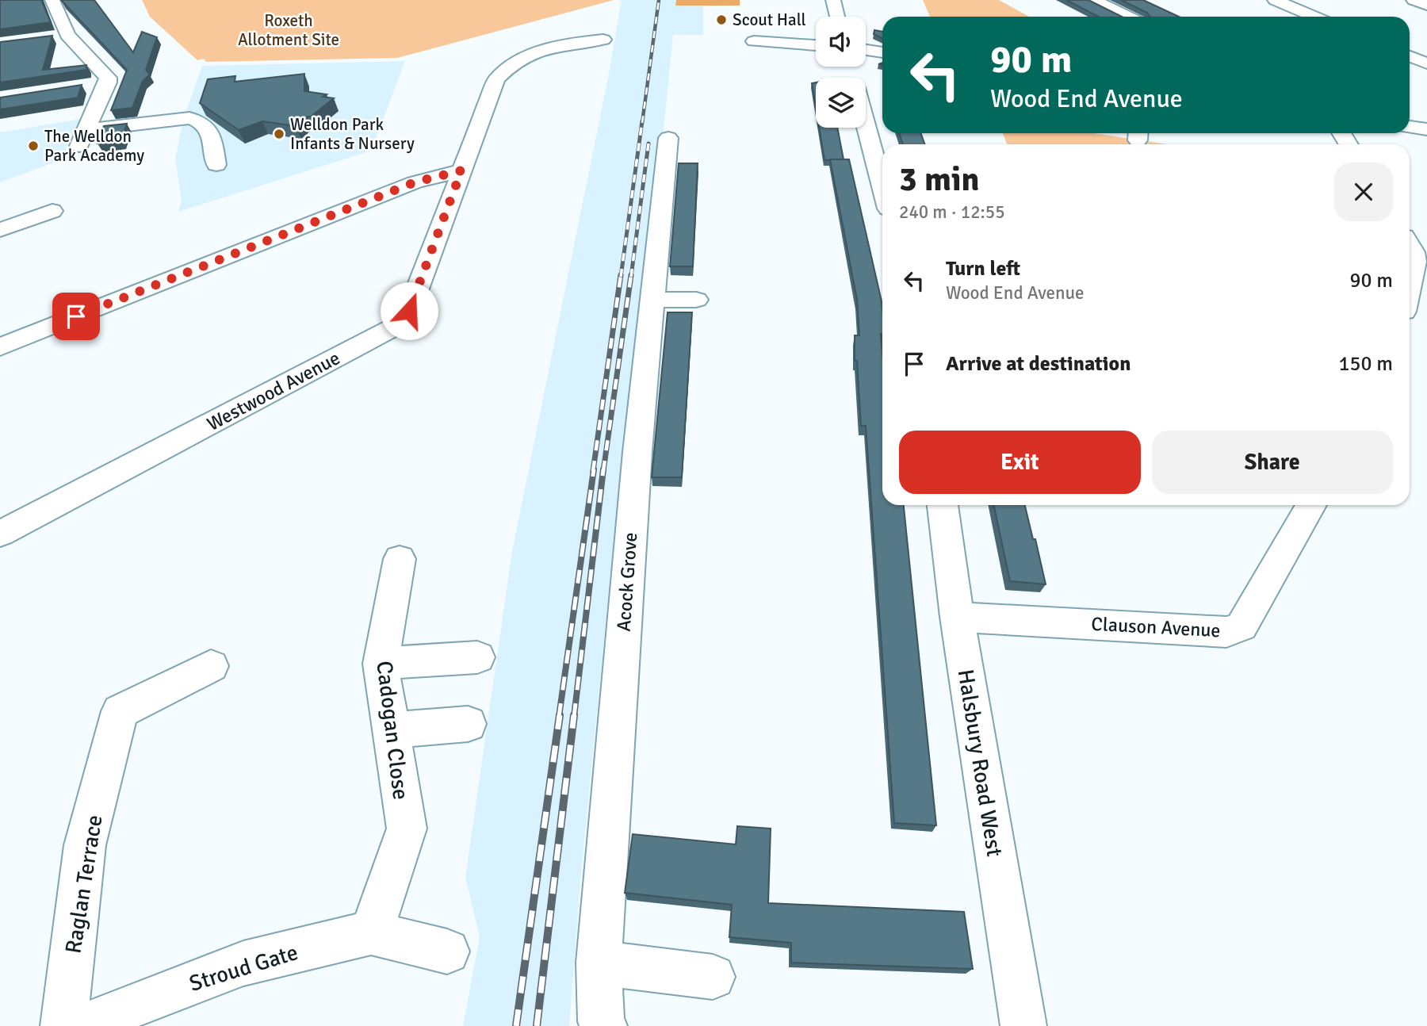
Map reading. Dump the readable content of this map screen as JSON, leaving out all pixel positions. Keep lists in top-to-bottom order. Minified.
{"streets":{"street":["Westwood Avenue","Acock Grove","Clauson Avenue","Cadogan Close","Halsbury Road West","Raglan Terrace","Stroud Gate"]},"crossings":[["Clauson Avenue","Halsbury Road West"],["Cadogan Close","Stroud Gate"]],"parks":["Roxeth Allotment Site"],"places":["Scout Hall","Welldon Park Infants & Nursery","The Welldon Park Academy"],"page":{"turn":["90 m","Wood End Avenue"],"heading":["3 min","240 m · 12:55"],"list":[{"name":"Turn left","note":"Wood End Avenue","value":"90 m"},{"name":"Arrive at destination","value":"150 m"}],"buttons":["Exit","Share"]}}
